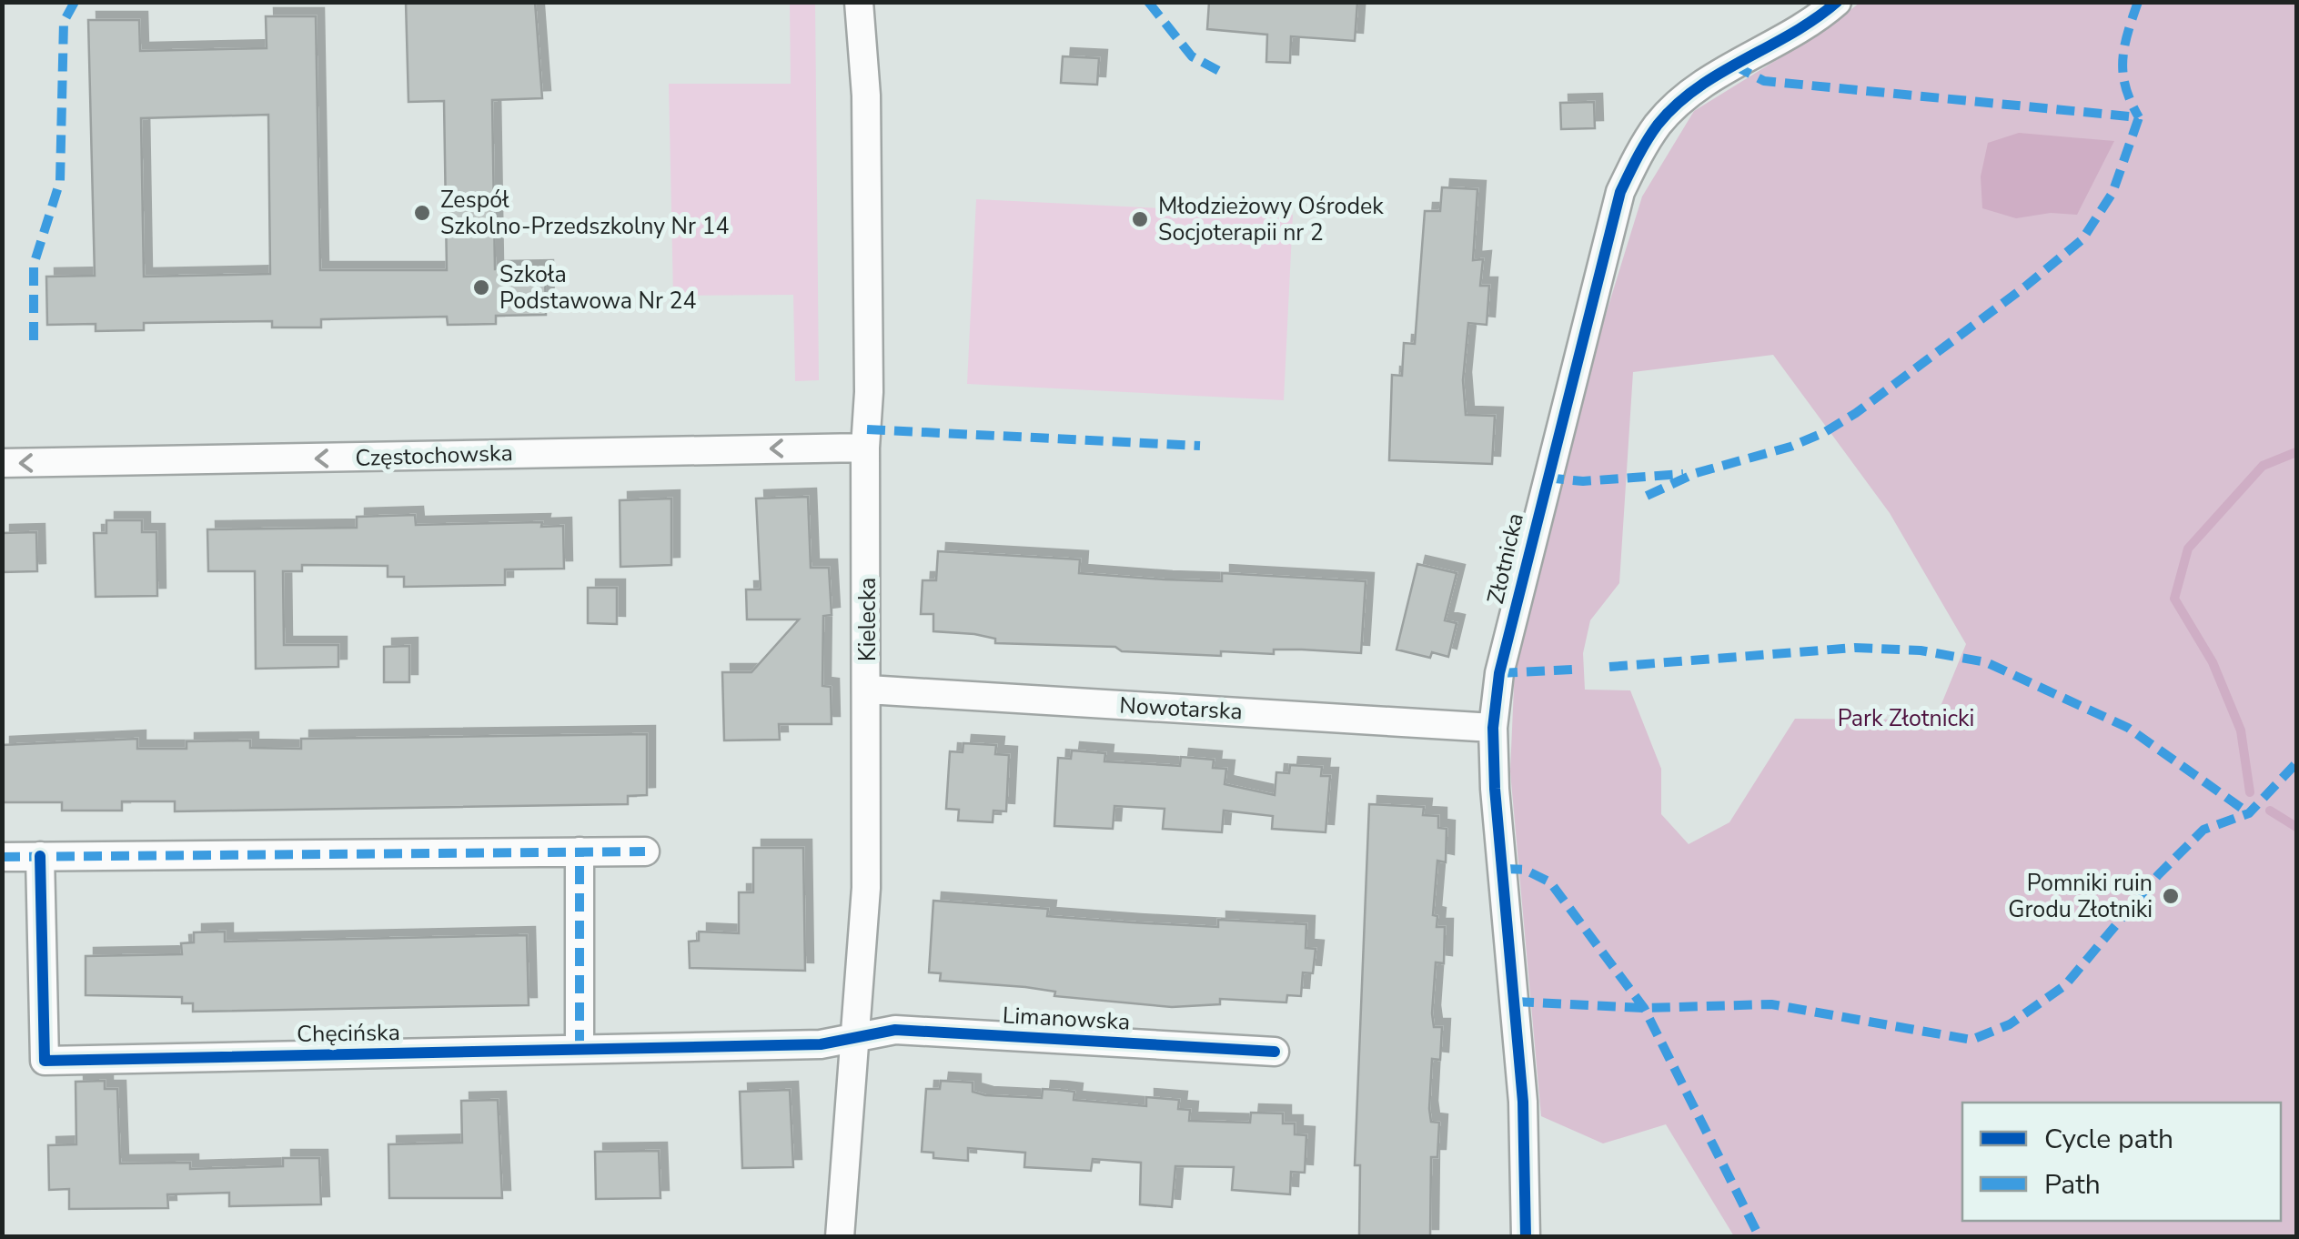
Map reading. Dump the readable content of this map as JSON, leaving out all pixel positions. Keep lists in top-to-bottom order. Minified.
{"streets":{"street":["Częstochowska","Złotnicka","Kielecka","Nowotarska","Limanowska","Chęcińska"]},"crossings":[["Częstochowska","Kielecka"],["Złotnicka","Nowotarska"],["Kielecka","Nowotarska"],["Kielecka","Limanowska"],["Kielecka","Chęcińska"],["Limanowska","Chęcińska"]],"one_way":["Częstochowska"],"parks":["Park Złotnicki"],"places":["Zespół Szkolno-Przedszkolny Nr 14","Młodzieżowy Ośrodek Socjoterapii nr 2","Szkoła Podstawowa Nr 24","Pomniki ruin Grodu Złotniki"],"legend":["Cycle path","Path"]}
